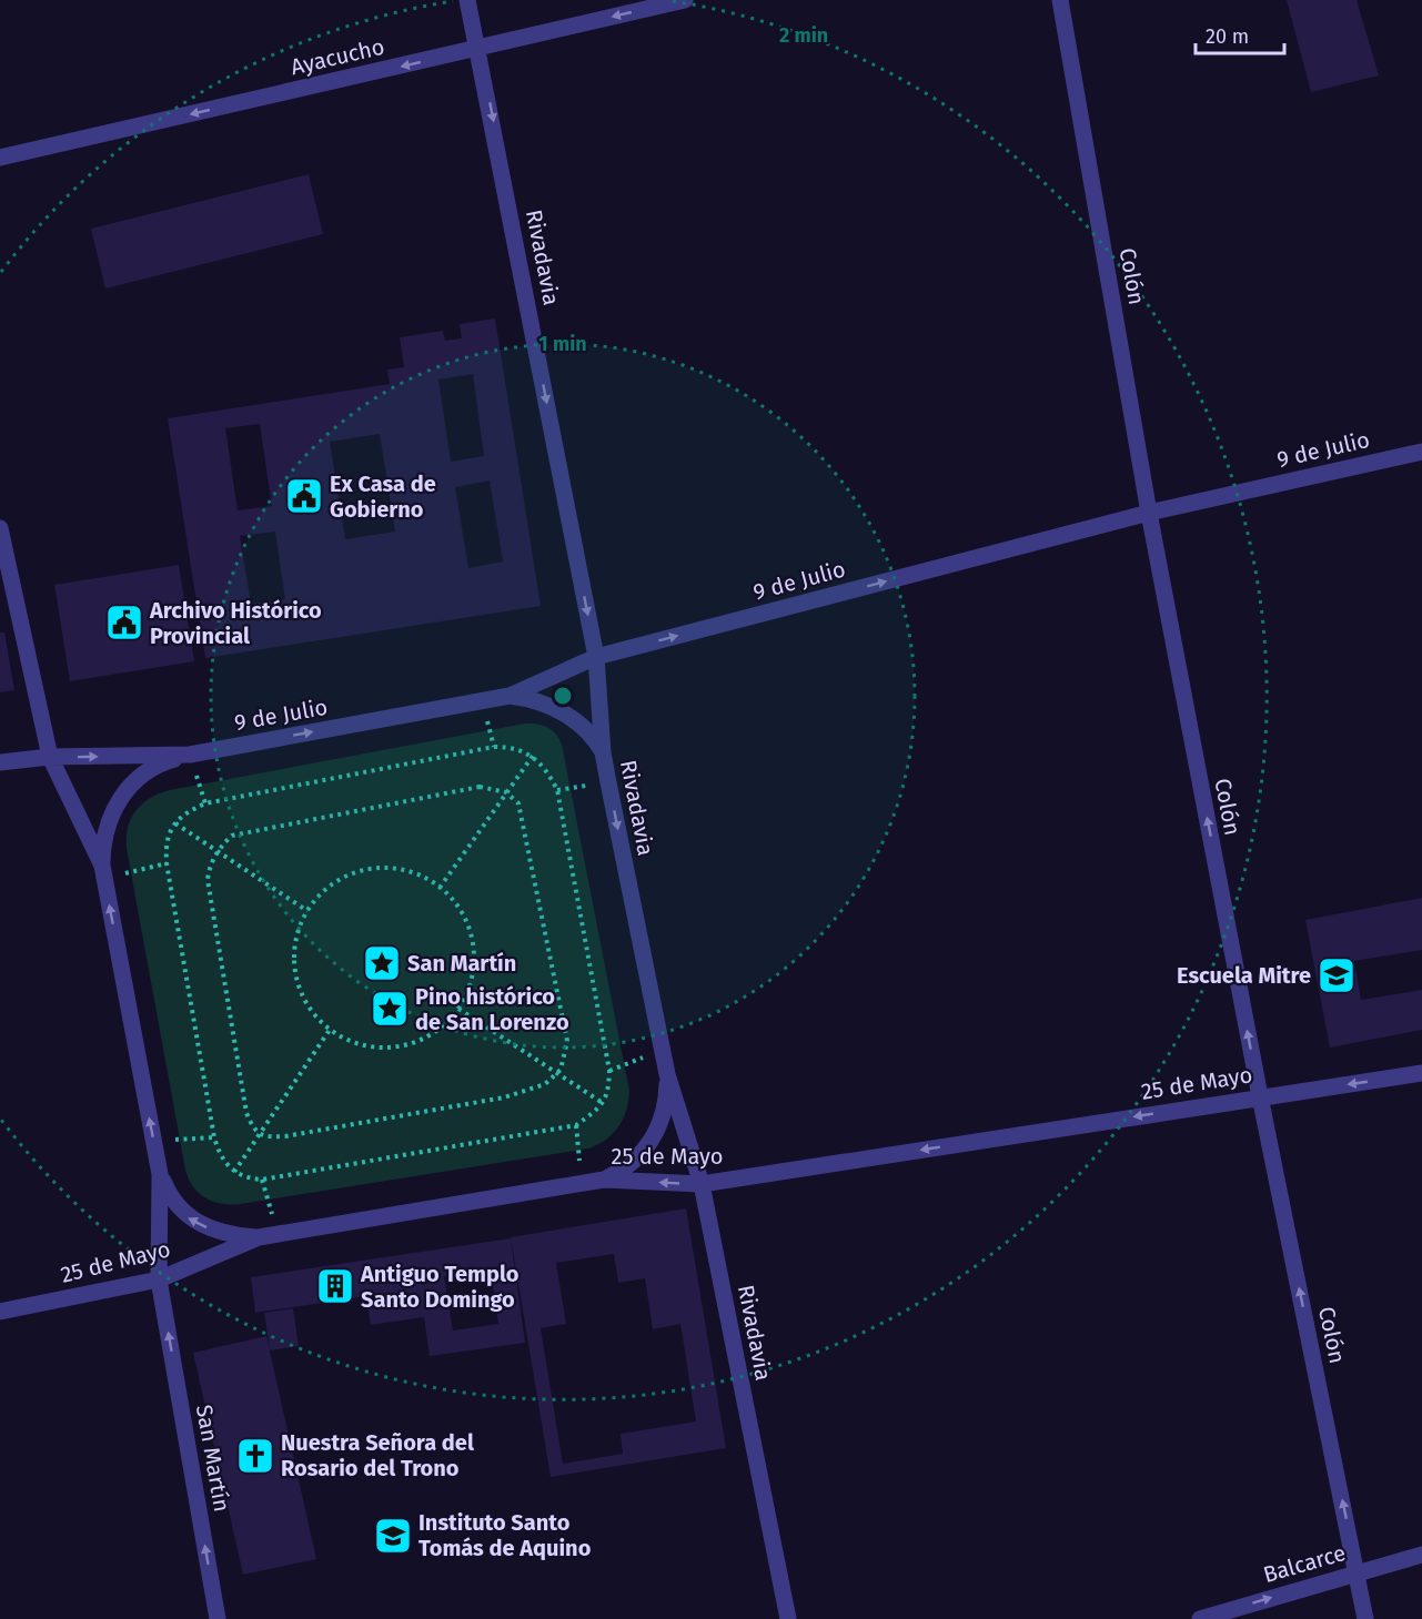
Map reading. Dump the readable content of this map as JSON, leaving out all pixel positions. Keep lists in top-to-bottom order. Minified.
{"streets":{"street":["Ayacucho","Rivadavia","Colón","9 de Julio","25 de Mayo","San Martín","Balcarce"]},"crossings":[["Ayacucho","Rivadavia"],["Rivadavia","9 de Julio"],["Rivadavia","25 de Mayo"],["Colón","9 de Julio"],["Colón","25 de Mayo"],["Colón","Balcarce"],["9 de Julio","San Martín"],["25 de Mayo","San Martín"]],"one_way":["Ayacucho","Rivadavia","Colón","9 de Julio","25 de Mayo","San Martín","Balcarce"],"places":{"public building":["Ex Casa de Gobierno","Archivo Histórico Provincial"],"place":["San Martín","Pino histórico de San Lorenzo"],"school or university":["Escuela Mitre","Instituto Santo Tomás de Aquino"],"building":["Antiguo Templo Santo Domingo"],"church":["Nuestra Señora del Rosario del Trono"]},"scale_bar":"20 m","rings":["2 min","1 min"]}
